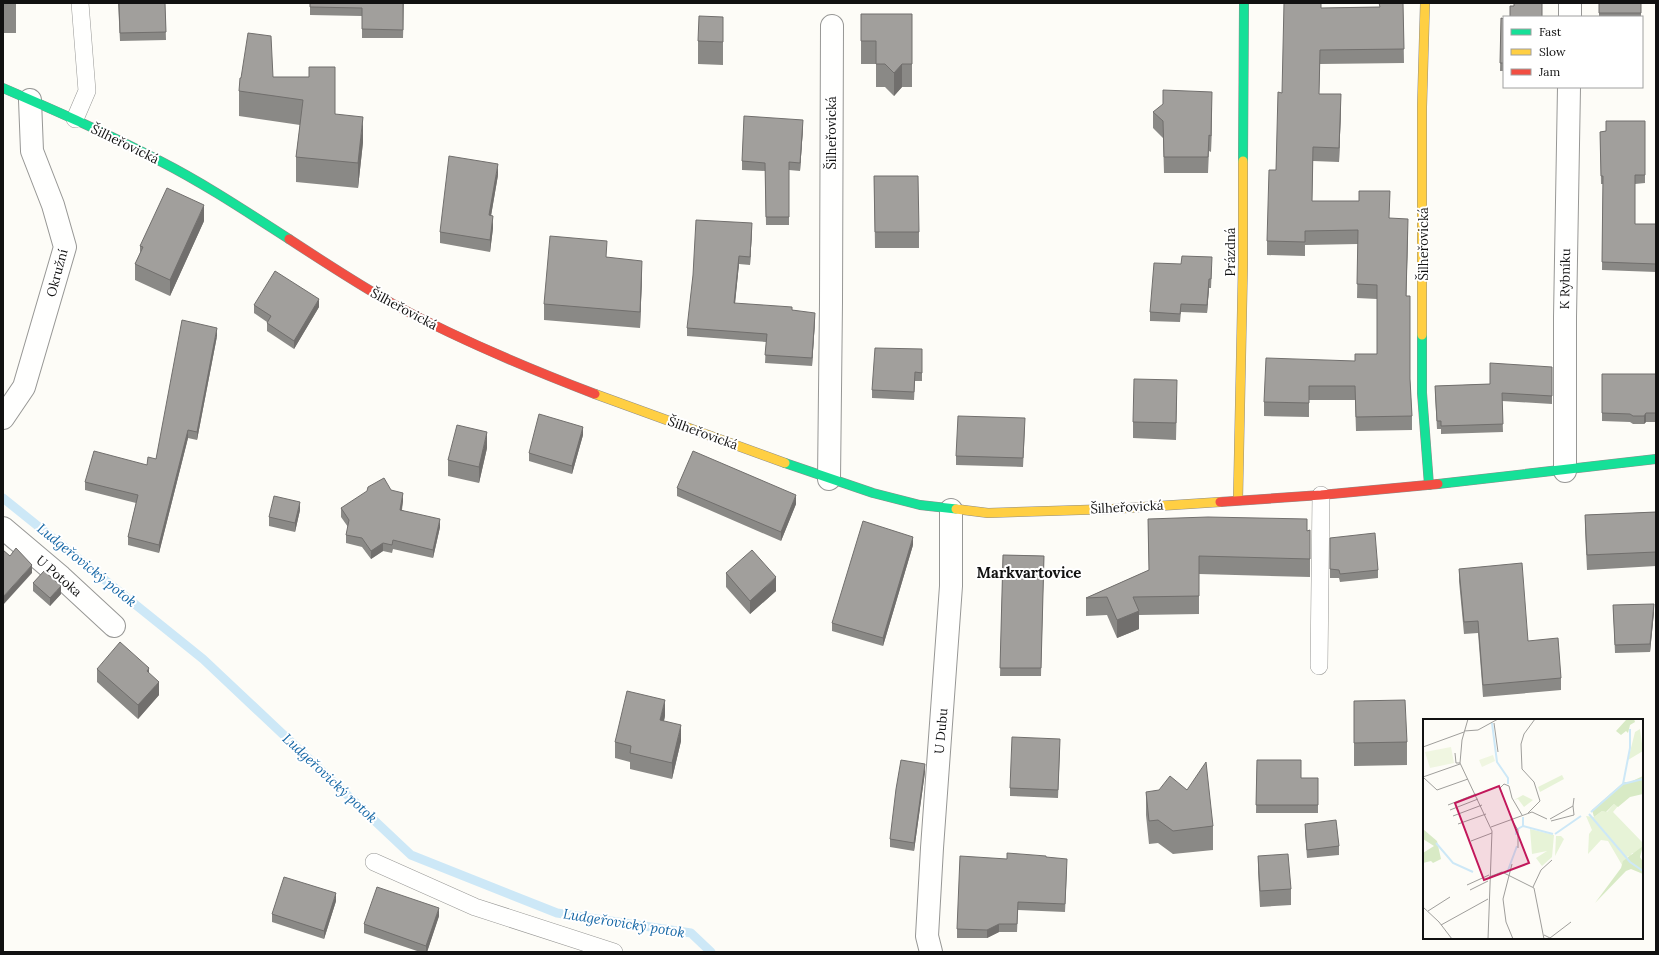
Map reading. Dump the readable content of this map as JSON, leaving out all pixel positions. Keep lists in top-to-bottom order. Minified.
{"streets":{"street":["Šilheřovická","Prázdná","Okružní","K Rybníku","U Potoka","U Dubu"]},"crossings":[["Šilheřovická","Prázdná"],["Šilheřovická","Okružní"],["Šilheřovická","K Rybníku"],["Šilheřovická","U Dubu"]],"districts":["Markvartovice"],"water":["Ludgeřovický potok"],"legend":["Fast","Slow","Jam"]}
